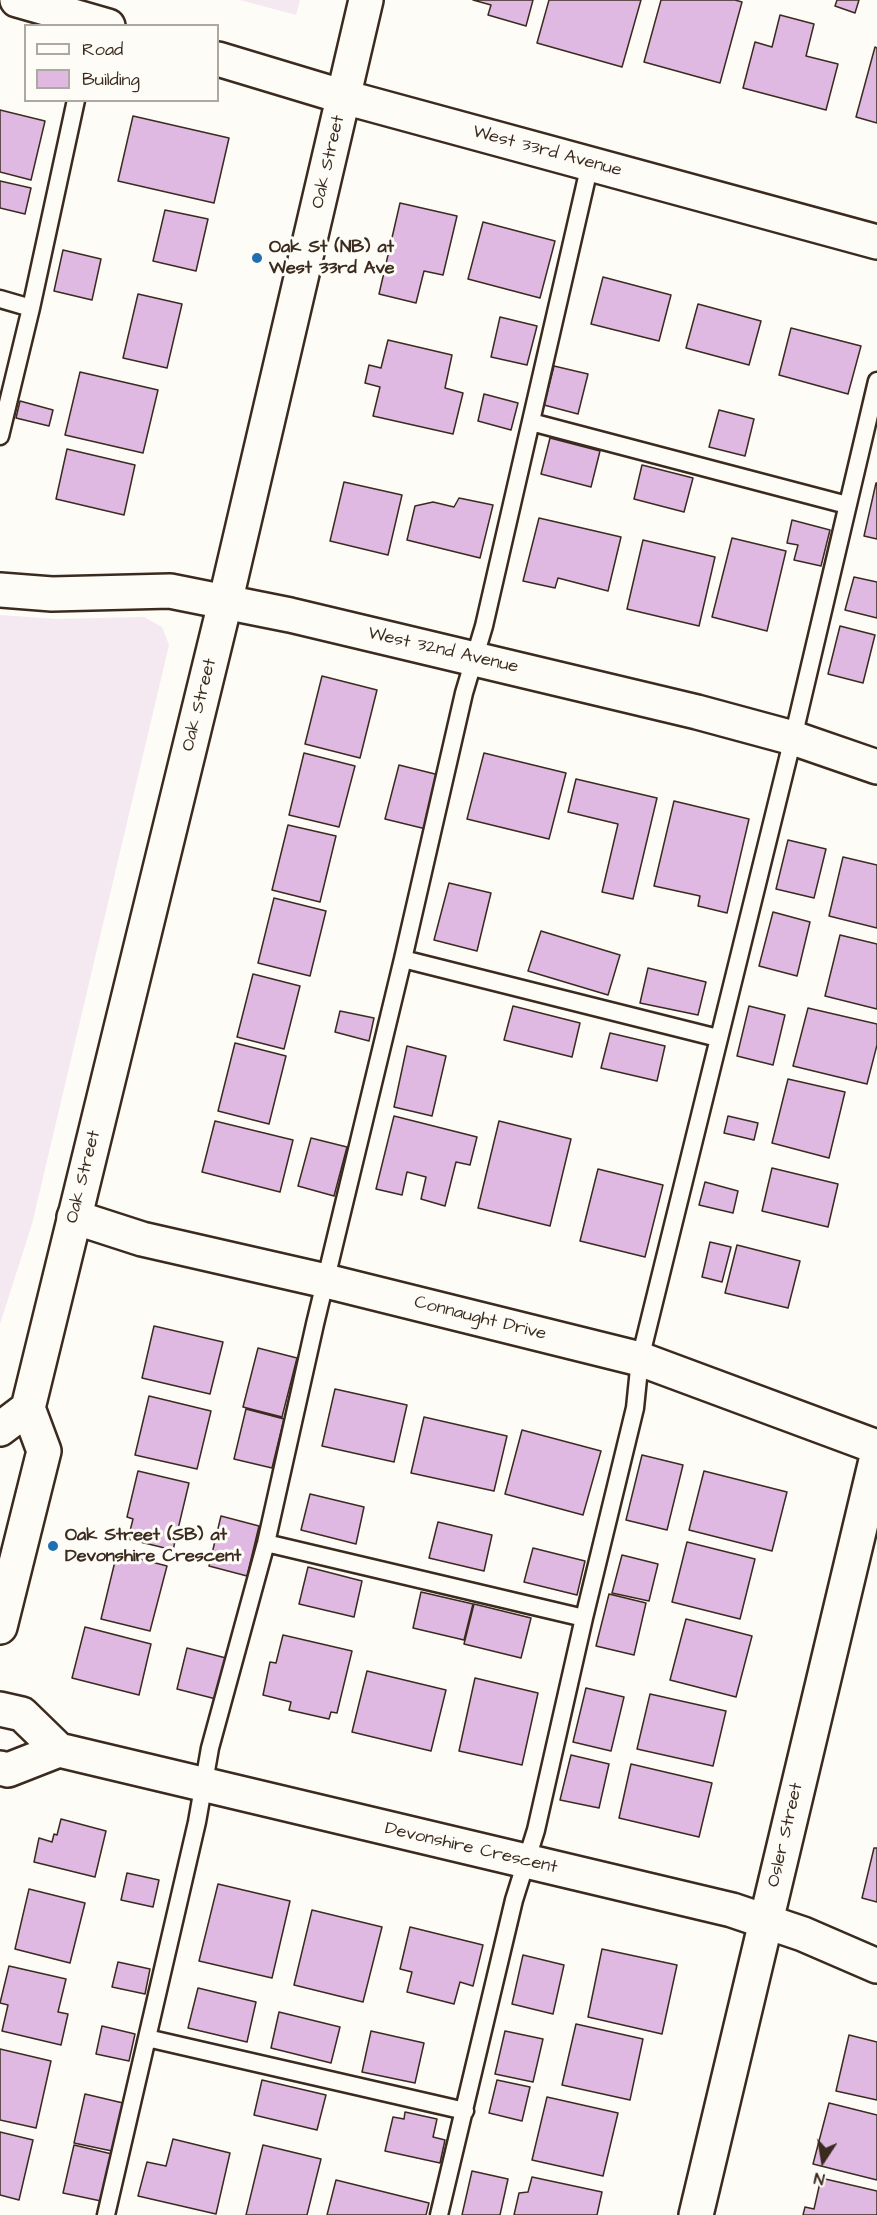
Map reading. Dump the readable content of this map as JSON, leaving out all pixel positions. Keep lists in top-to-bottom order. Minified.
{"streets":{"street":["West 33rd Avenue","Oak Street","West 32nd Avenue","Connaught Drive","Osler Street","Devonshire Crescent"]},"crossings":[["West 33rd Avenue","Oak Street"],["Oak Street","West 32nd Avenue"],["Oak Street","Connaught Drive"],["Osler Street","Devonshire Crescent"]],"places":["Oak St (NB) at West 33rd Ave","Oak Street (SB) at Devonshire Crescent"],"legend":["Road","Building"],"north":"bottom"}
